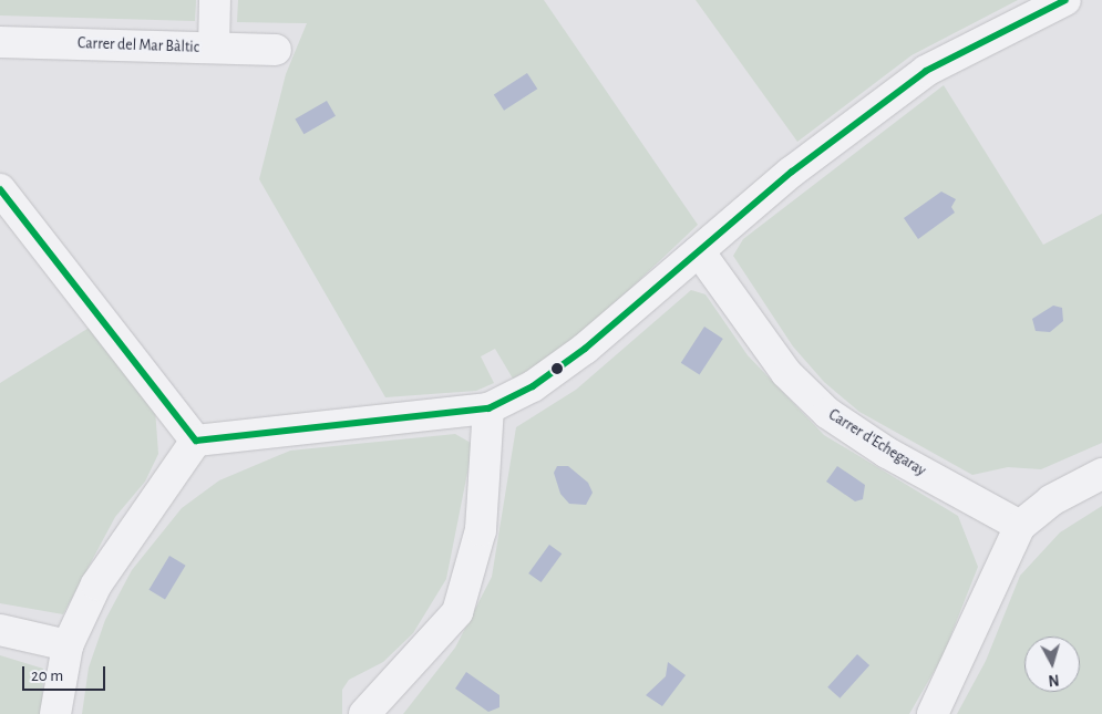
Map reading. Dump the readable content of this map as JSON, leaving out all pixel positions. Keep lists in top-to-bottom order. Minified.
{"streets":{"street":["Carrer del Mar Bàltic","Carrer d'Echegaray"]},"scale_bar":"20 m","north":"bottom"}
